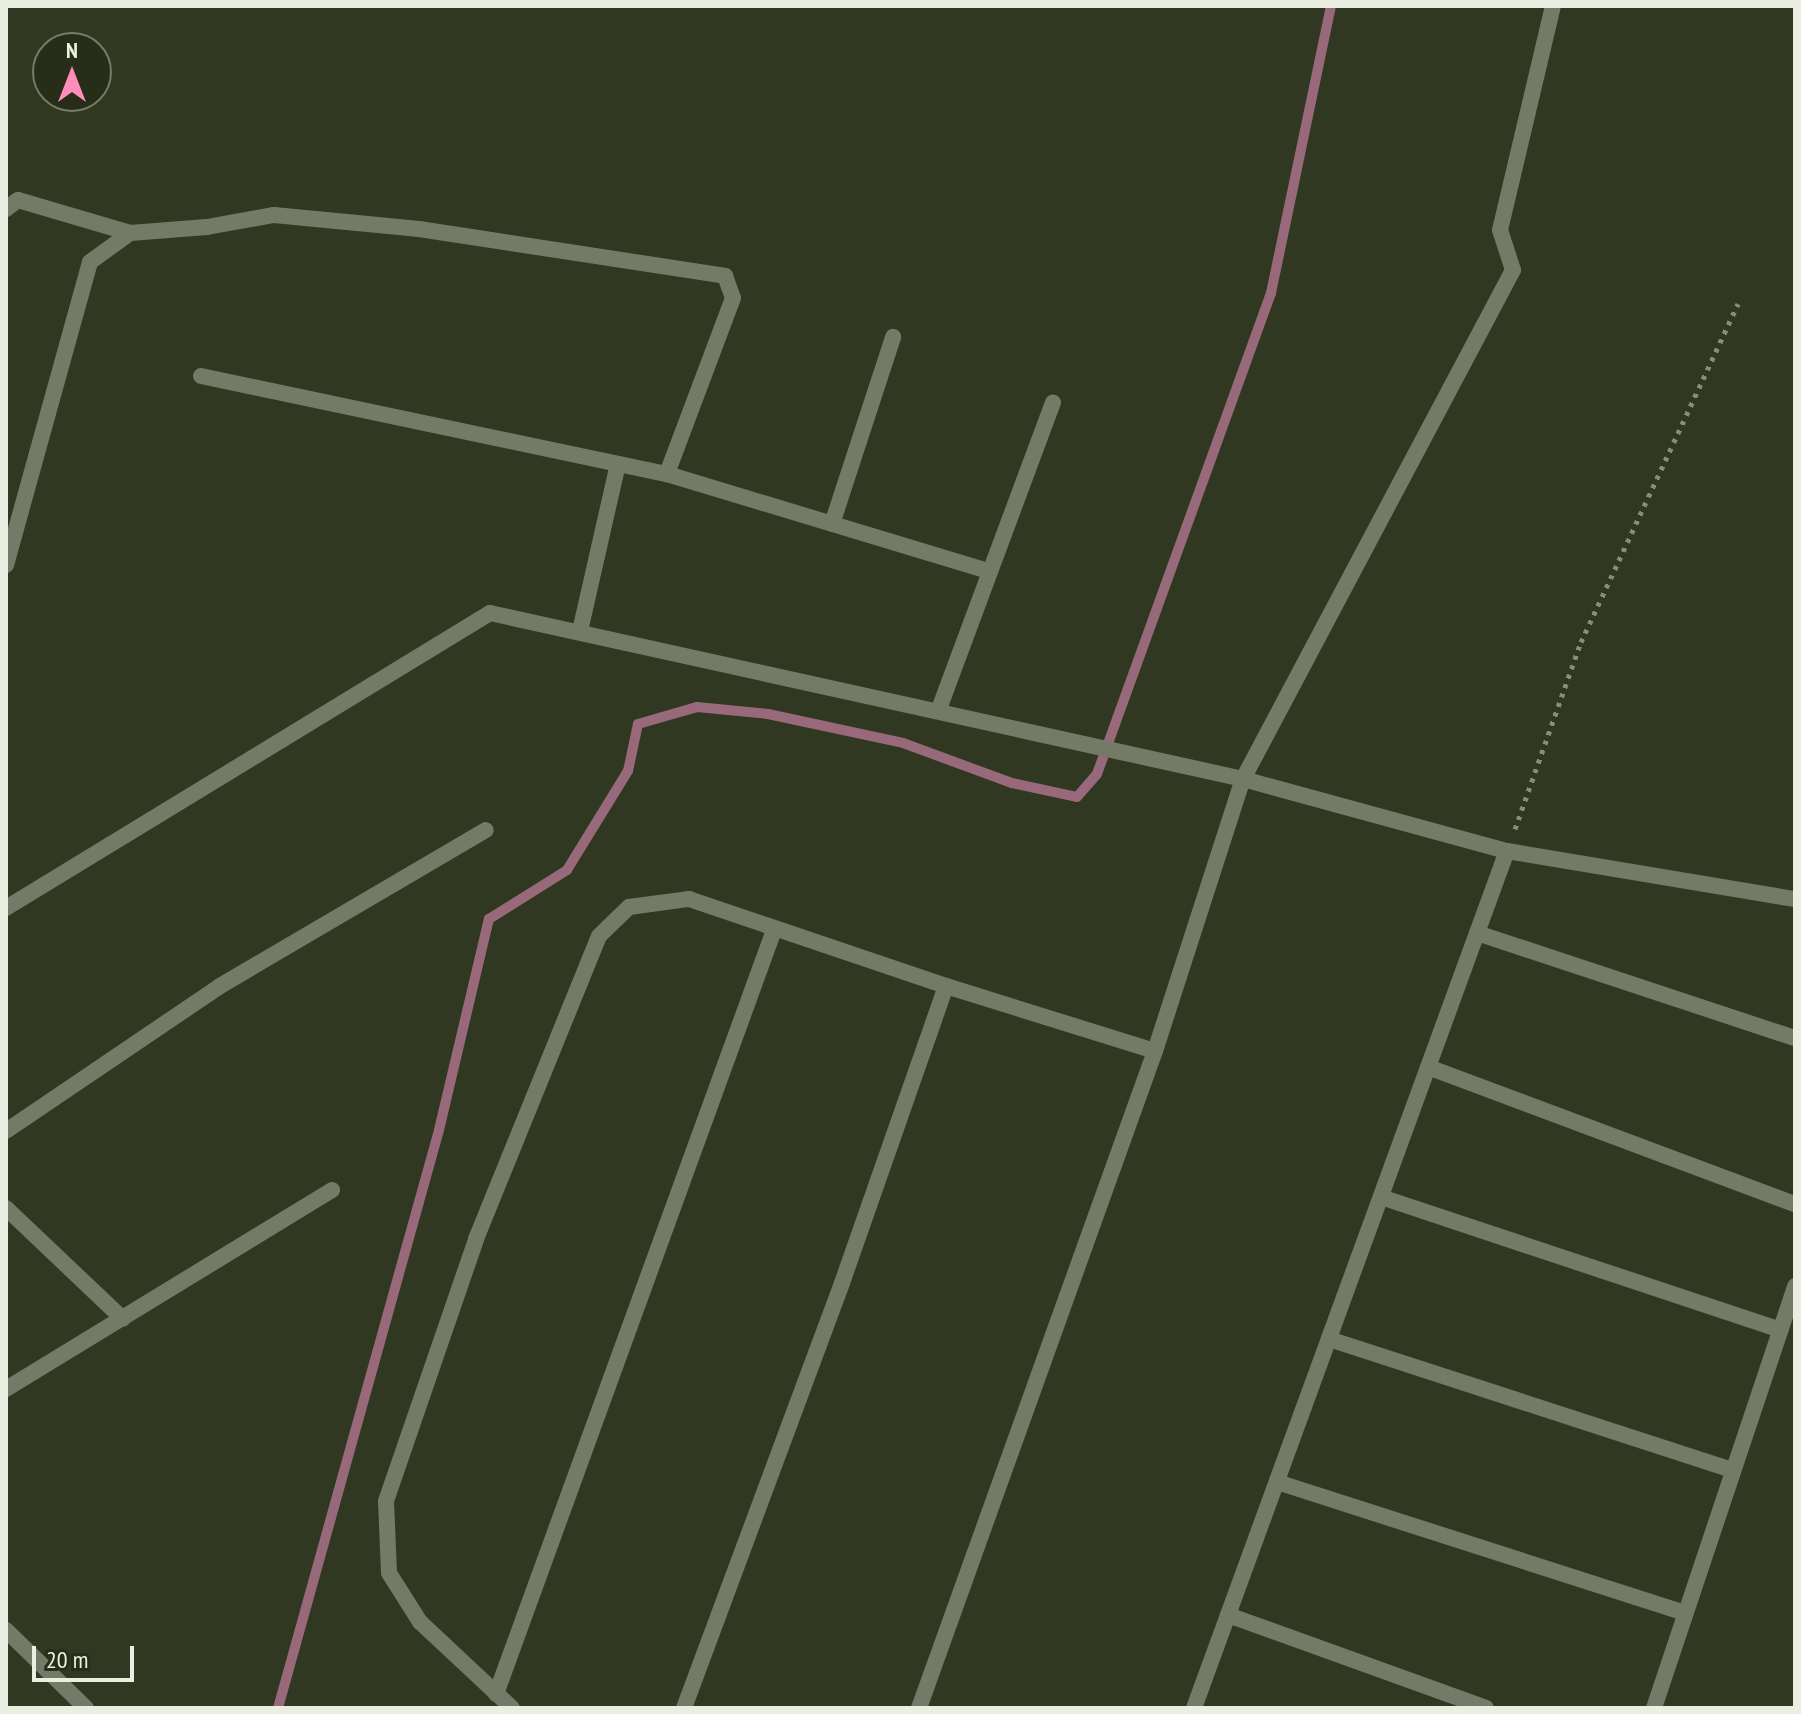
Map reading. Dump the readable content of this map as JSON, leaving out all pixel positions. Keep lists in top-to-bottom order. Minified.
{"scale_bar":"20 m","north":"top"}
